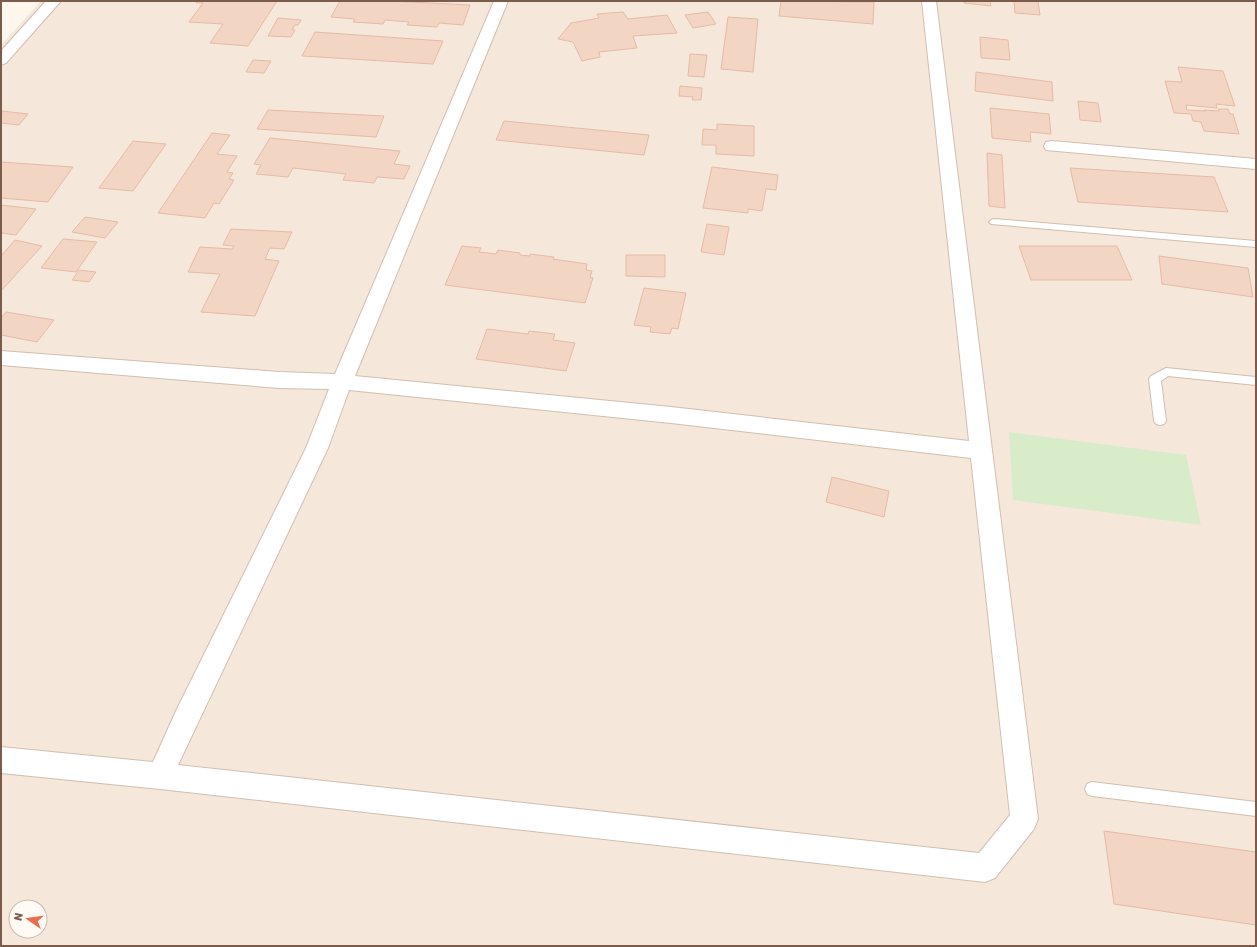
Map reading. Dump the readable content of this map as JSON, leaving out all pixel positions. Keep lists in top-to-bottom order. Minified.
{"north":"left"}
